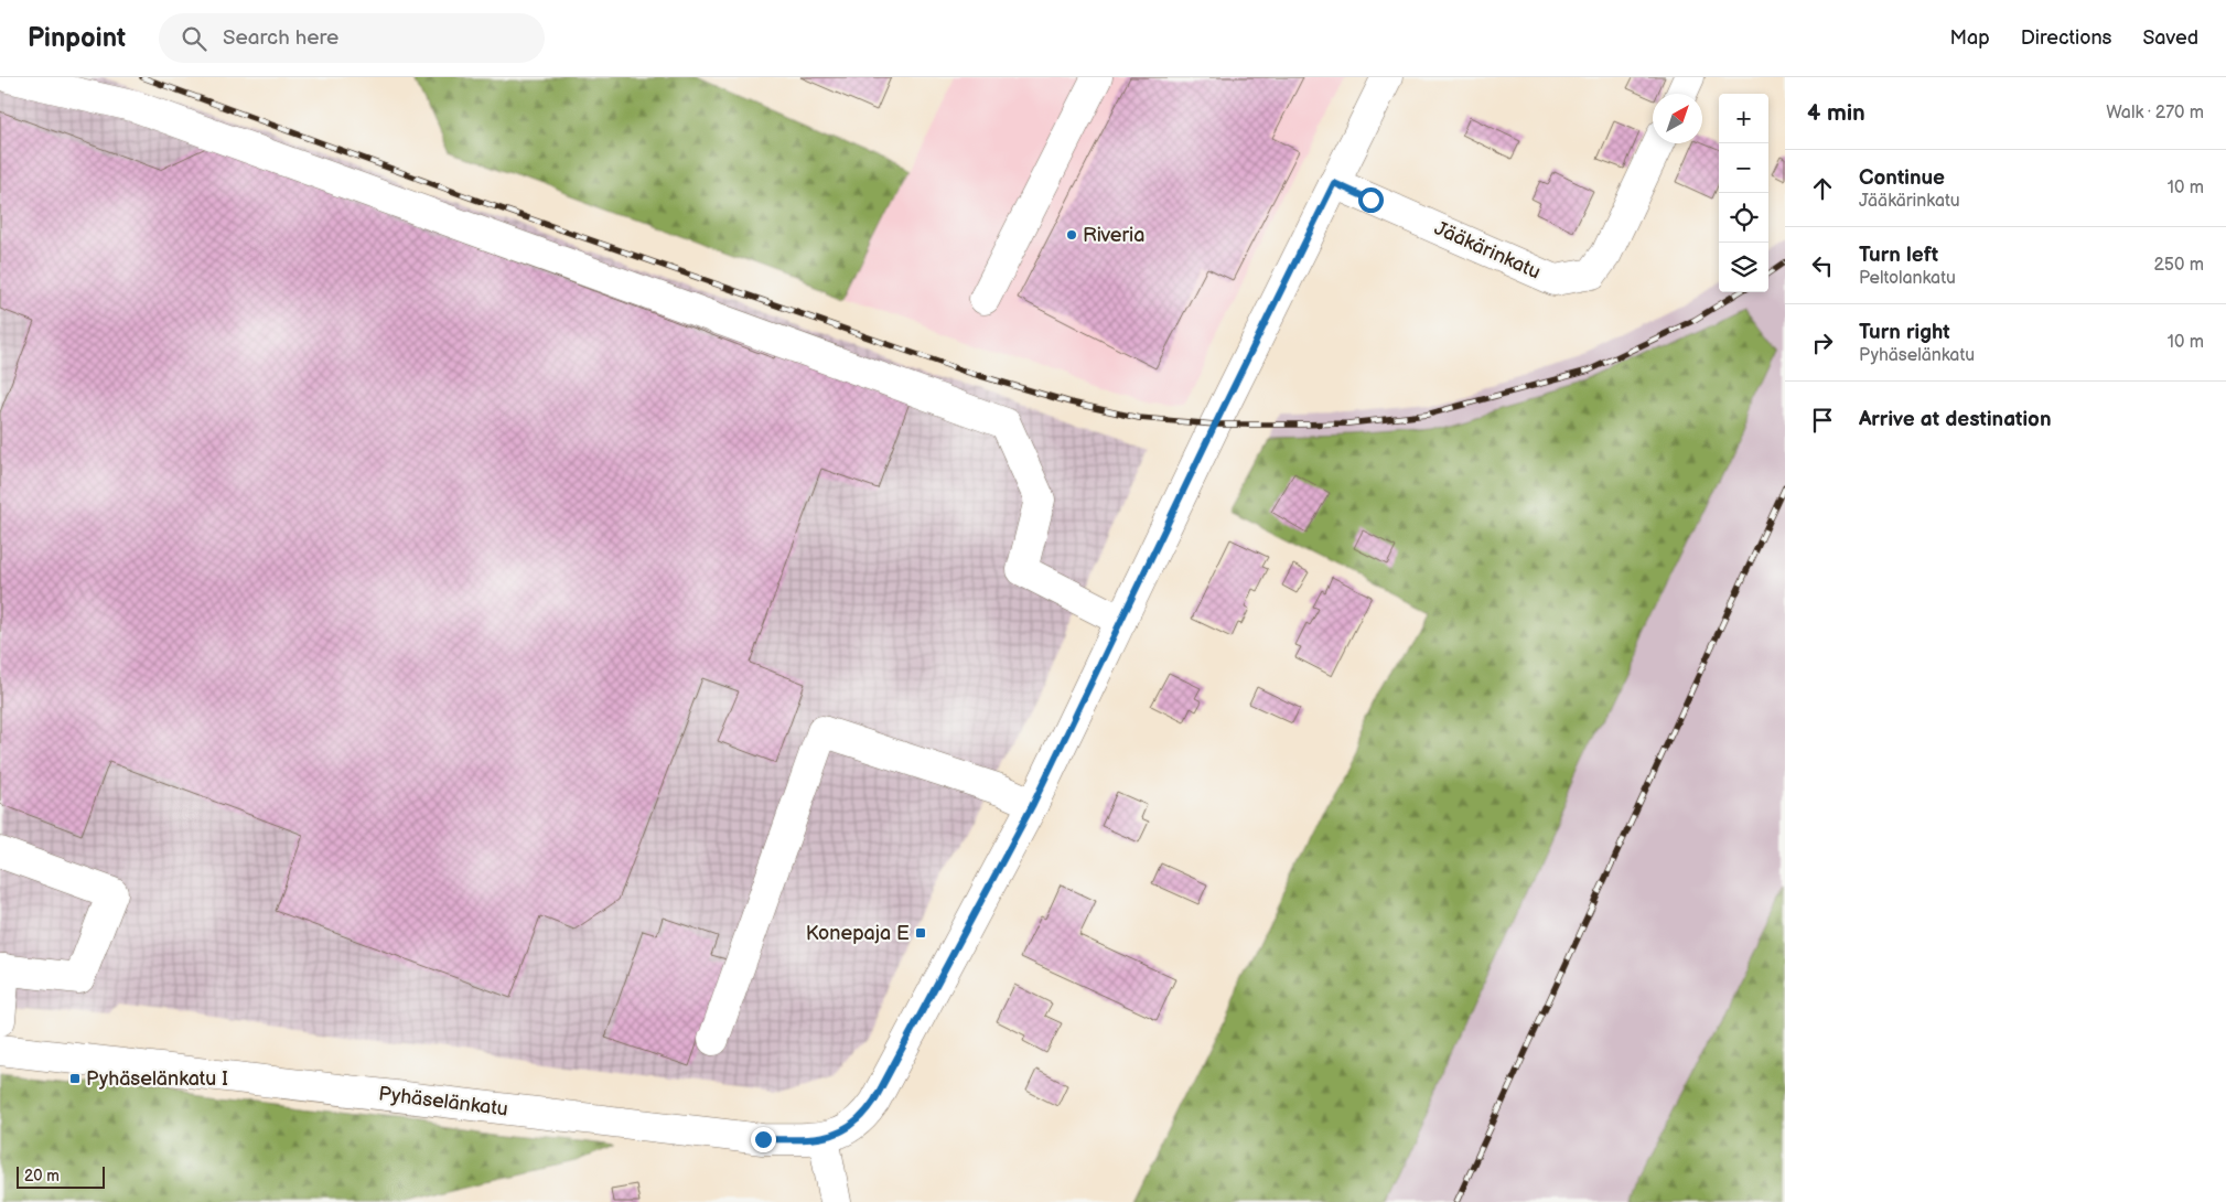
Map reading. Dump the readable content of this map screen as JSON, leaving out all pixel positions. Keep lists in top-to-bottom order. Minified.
{"streets":{"street":["Jääkärinkatu","Pyhäselänkatu"]},"places":{"other":["Riveria"],"transit":["Konepaja E","Pyhäselänkatu I"]},"scale_bar":"20 m","north":"top right","page":{"header":"Pinpoint","search":"Search here","nav":["Map","Directions","Saved"],"heading":["4 min","Walk · 270 m"],"map_buttons":["+","−"],"list":[["Continue","Jääkärinkatu","10 m"],["Turn left","Peltolankatu","250 m"],["Turn right","Pyhäselänkatu","10 m"],"Arrive at destination"],"scale":"20 m"}}
